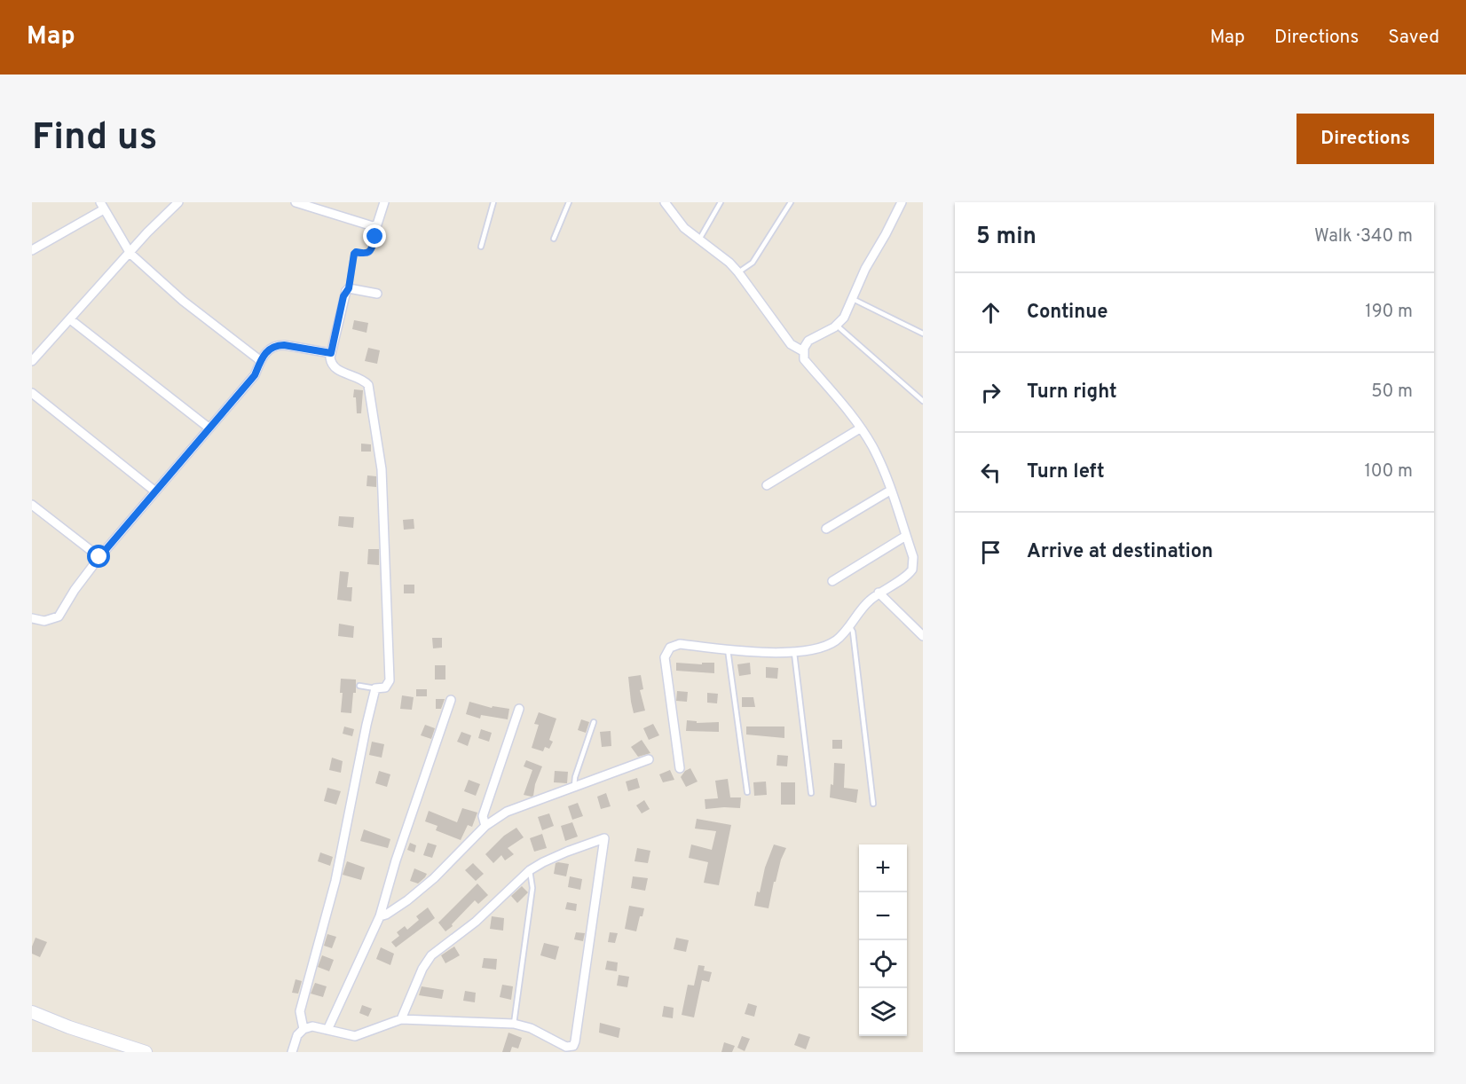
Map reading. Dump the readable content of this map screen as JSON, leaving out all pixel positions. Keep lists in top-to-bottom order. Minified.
{"page":{"header":"Map","nav":["Map","Directions","Saved"],"buttons":"Directions","title":"Find us","heading":["5 min","Walk · 340 m"],"list":[["Continue","190 m"],["Turn right","50 m"],["Turn left","100 m"],"Arrive at destination"],"map_buttons":["+","−"]}}
